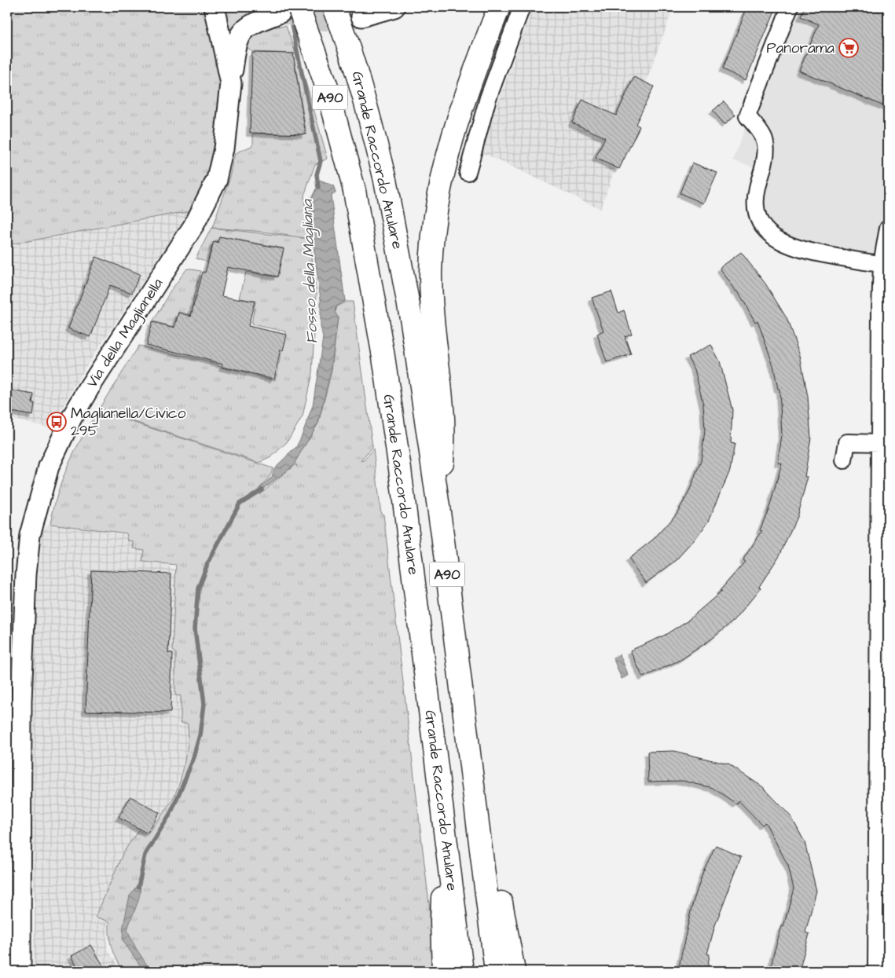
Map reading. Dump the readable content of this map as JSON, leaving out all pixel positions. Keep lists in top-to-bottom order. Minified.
{"streets":{"highway":["A90","Grande Raccordo Anulare"],"main road":["Via della Maglianella"]},"water":["Fosso della Magliana"],"places":{"supermarket":["Panorama"],"bus stop":["Maglianella/Civico 295"]}}
